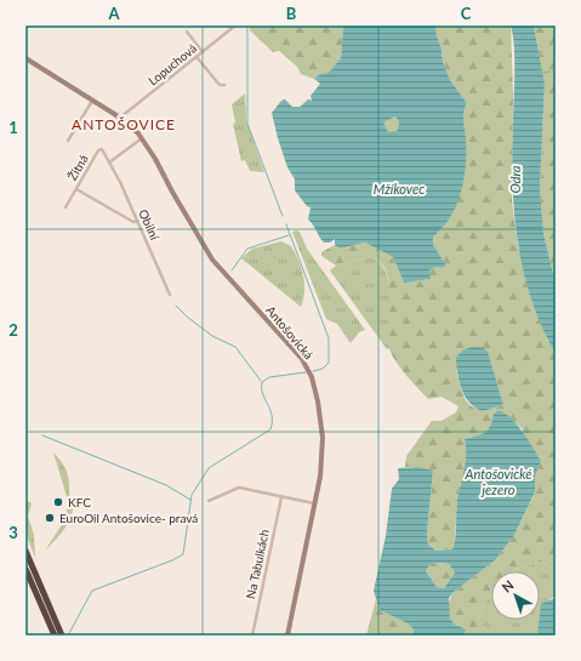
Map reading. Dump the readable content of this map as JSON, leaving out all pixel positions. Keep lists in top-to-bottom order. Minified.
{"streets":{"street":["Lopuchová","Žitná","Obilní","Antošovická","Na Tabulkách"]},"crossings":[["Lopuchová","Antošovická"],["Žitná","Obilní"]],"districts":["ANTOŠOVICE"],"water":["Odra","Mžíkovec","Antošovické jezero"],"places":["KFC","EuroOil Antošovice- pravá"],"north":"top left","grid":{"columns":["A","B","C"],"rows":["1","2","3"]}}
